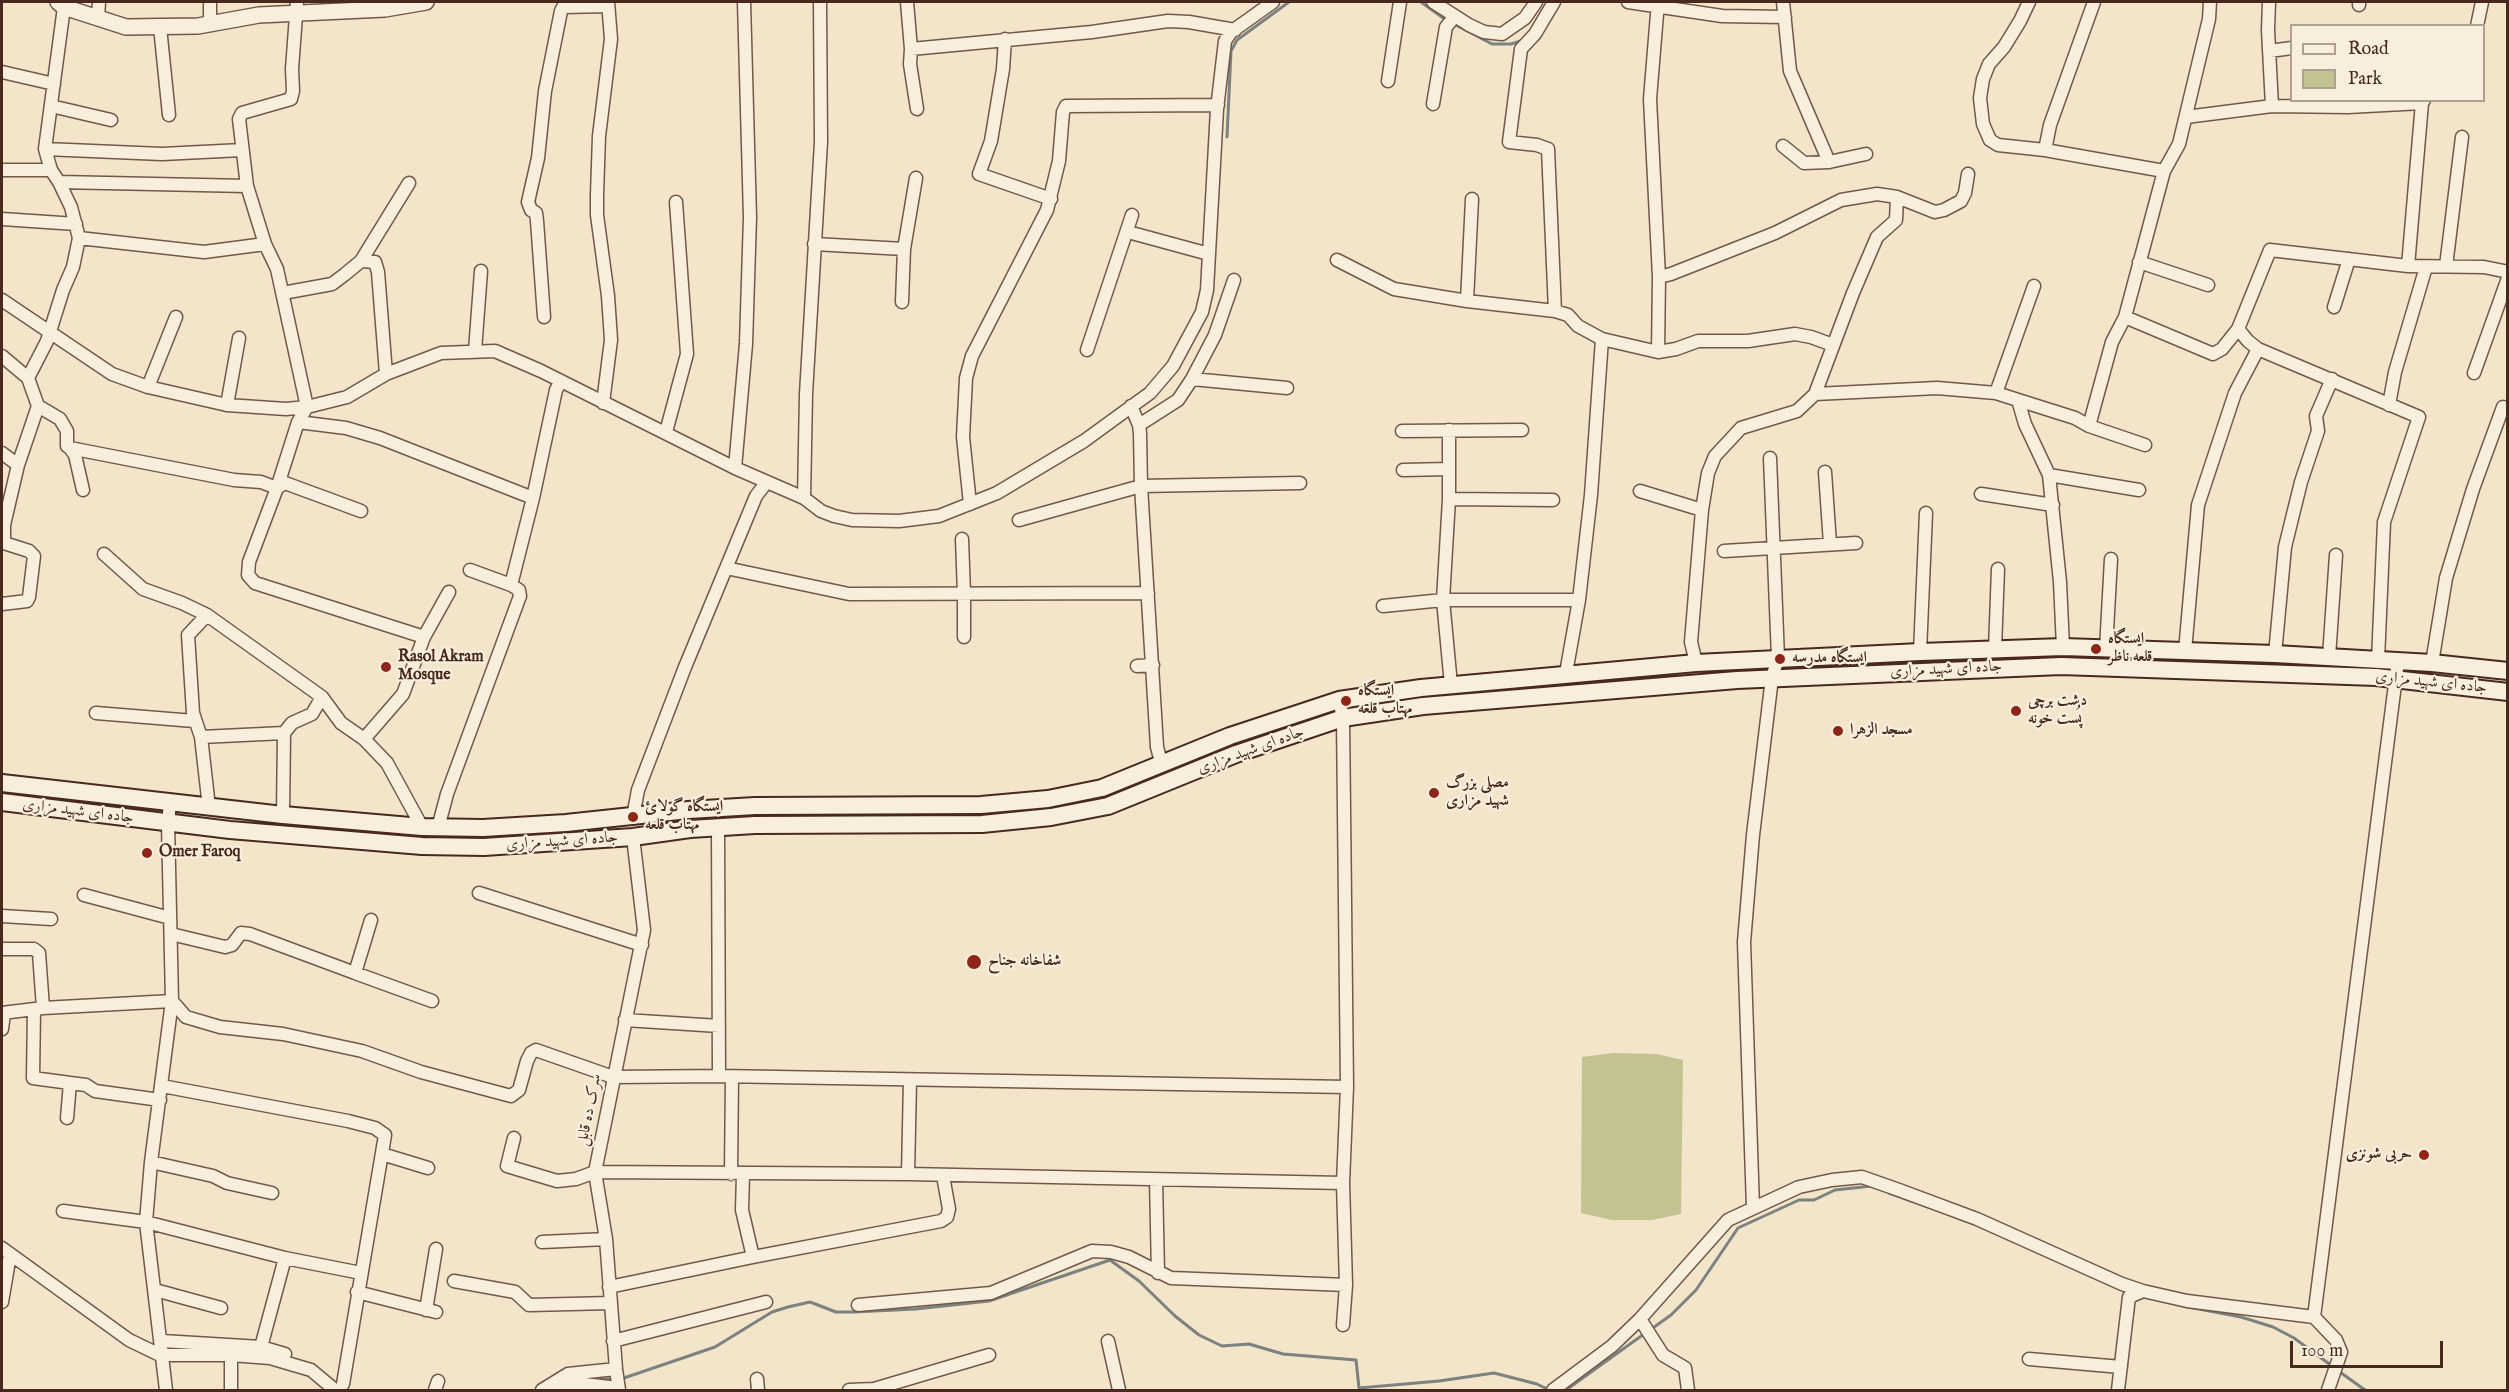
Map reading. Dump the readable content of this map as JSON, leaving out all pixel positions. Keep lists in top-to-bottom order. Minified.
{"streets":{"main road":["جاده ای شهید مزاری"],"street":["سرک ده قابل"]},"crossings":[["جاده ای شهید مزاری","سرک ده قابل"]],"places":["ایستگاه قلعه ناظر","ایستگاه مدرسه","Rasol Akram Mosque","ایستگاه مهتاب قلعه","دشت برچی پُست خونه","مسجد الزهرا","مصلی بزرگ شهید مزاری","ایستگاه گولائ مهتاب قلعه","Omer Faroq","شفاخانه جناح","حربی شونزی"],"legend":["Road","Park"],"scale_bar":"100 m"}
